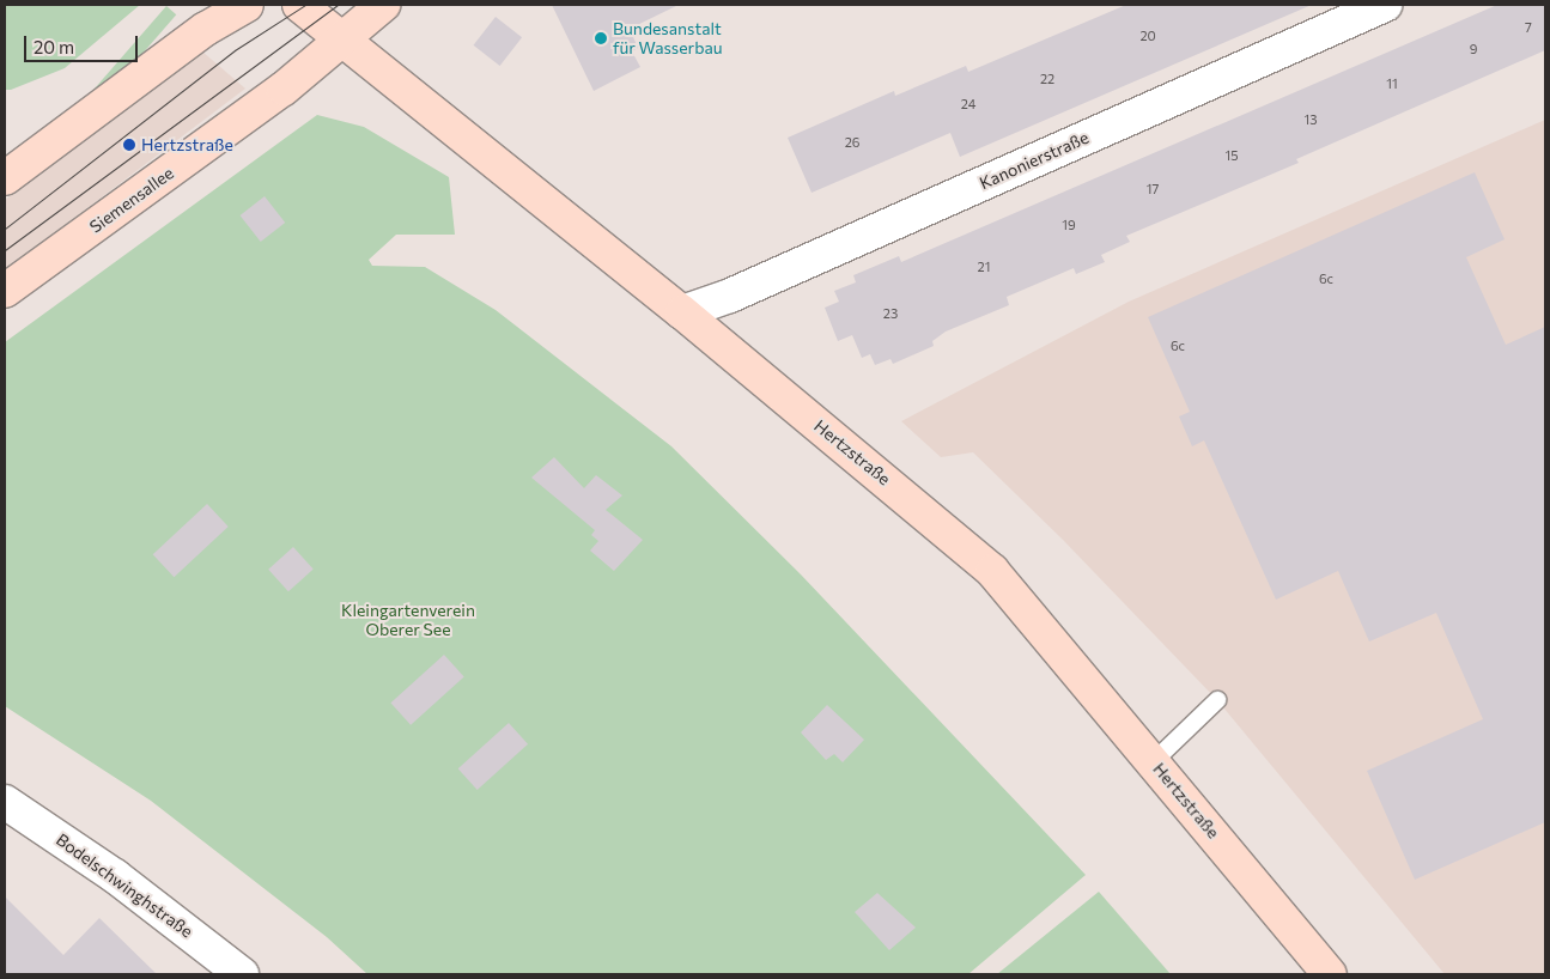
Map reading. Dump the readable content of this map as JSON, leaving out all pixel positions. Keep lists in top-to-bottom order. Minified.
{"streets":{"main road":["Siemensallee","Hertzstraße"],"street":["Kanonierstraße","Bodelschwinghstraße"]},"crossings":[["Kanonierstraße","Hertzstraße"],["Siemensallee","Hertzstraße"]],"parks":["Kleingartenverein Oberer See"],"places":["Bundesanstalt für Wasserbau","Hertzstraße"],"house_numbers":["7","20","9","22","11","24","13","26","15","17","19","21","6c","23","6c"],"scale_bar":"20 m"}
